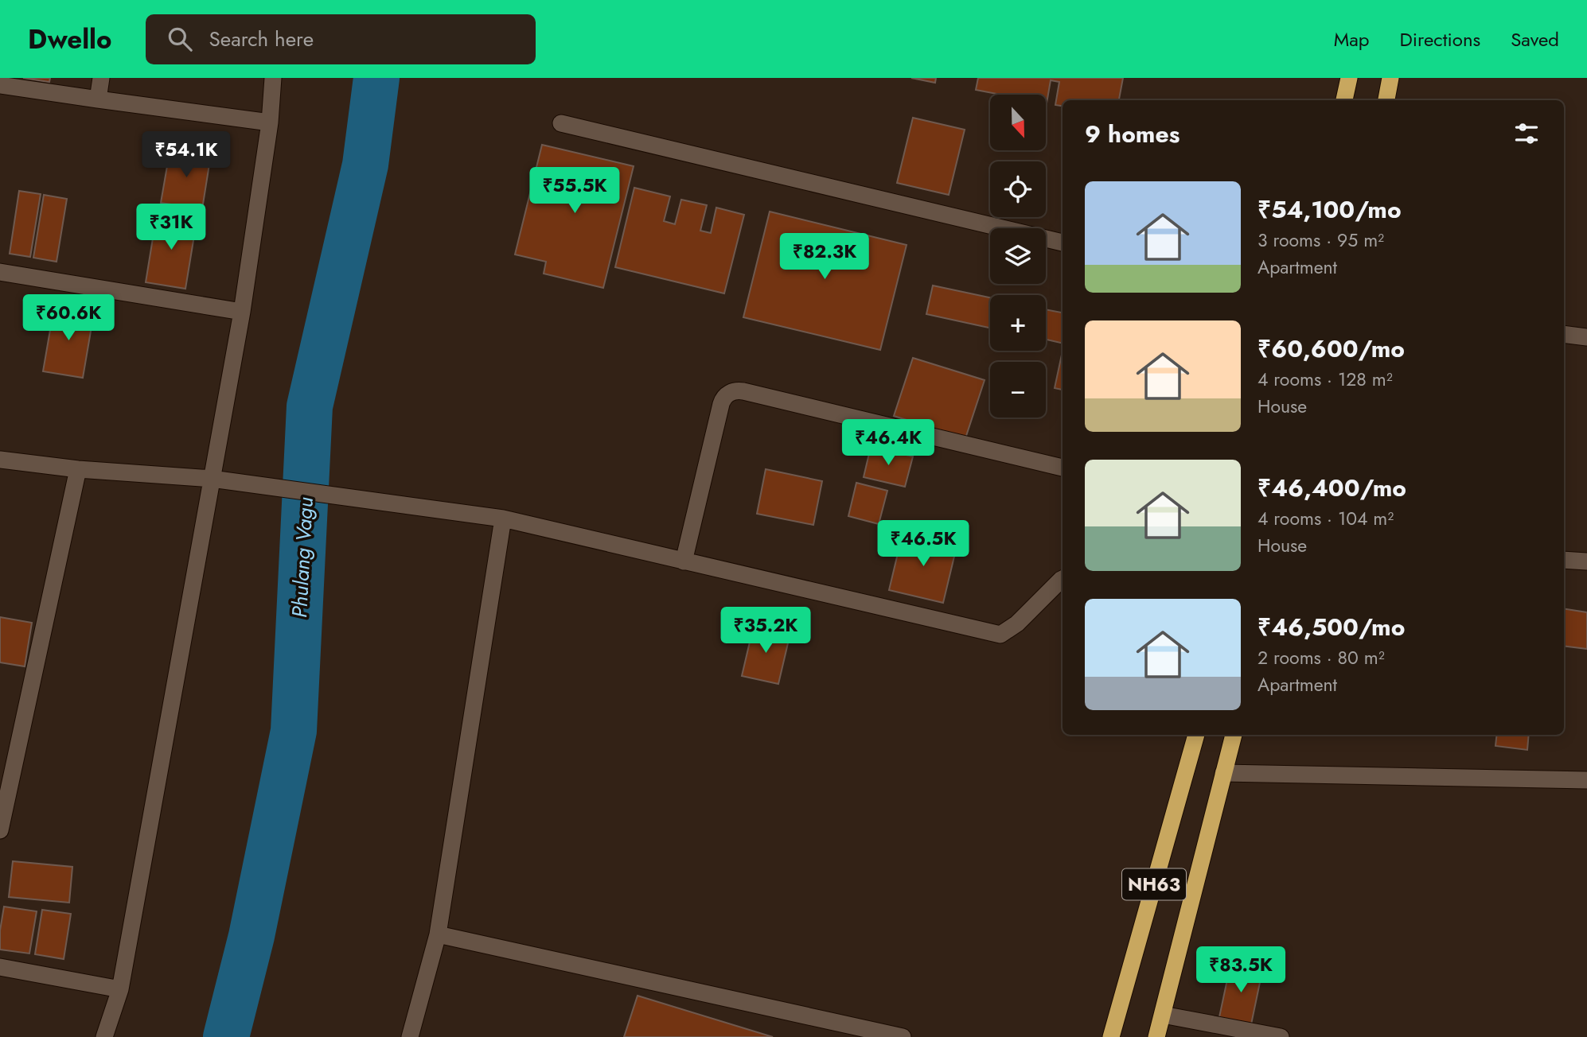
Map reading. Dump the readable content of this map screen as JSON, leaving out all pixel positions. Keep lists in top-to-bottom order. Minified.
{"streets":{"highway":["NH63"]},"water":["Phulang Vagu"],"north":"bottom","page":{"header":"Dwello","search":"Search here","nav":["Map","Directions","Saved"],"map_buttons":["+","−"],"heading":"9 homes","price":["₹54.1K","₹55.5K","₹31K","₹82.3K","₹60.6K","₹46.4K","₹46.5K","₹35.2K","₹83.5K"],"list":[{"name":"₹54,100/mo","note":"3 rooms · 95 m² · Apartment"},{"name":"₹60,600/mo","note":"4 rooms · 128 m² · House"},{"name":"₹46,400/mo","note":"4 rooms · 104 m² · House"},{"name":"₹46,500/mo","note":"2 rooms · 80 m² · Apartment"}]}}
